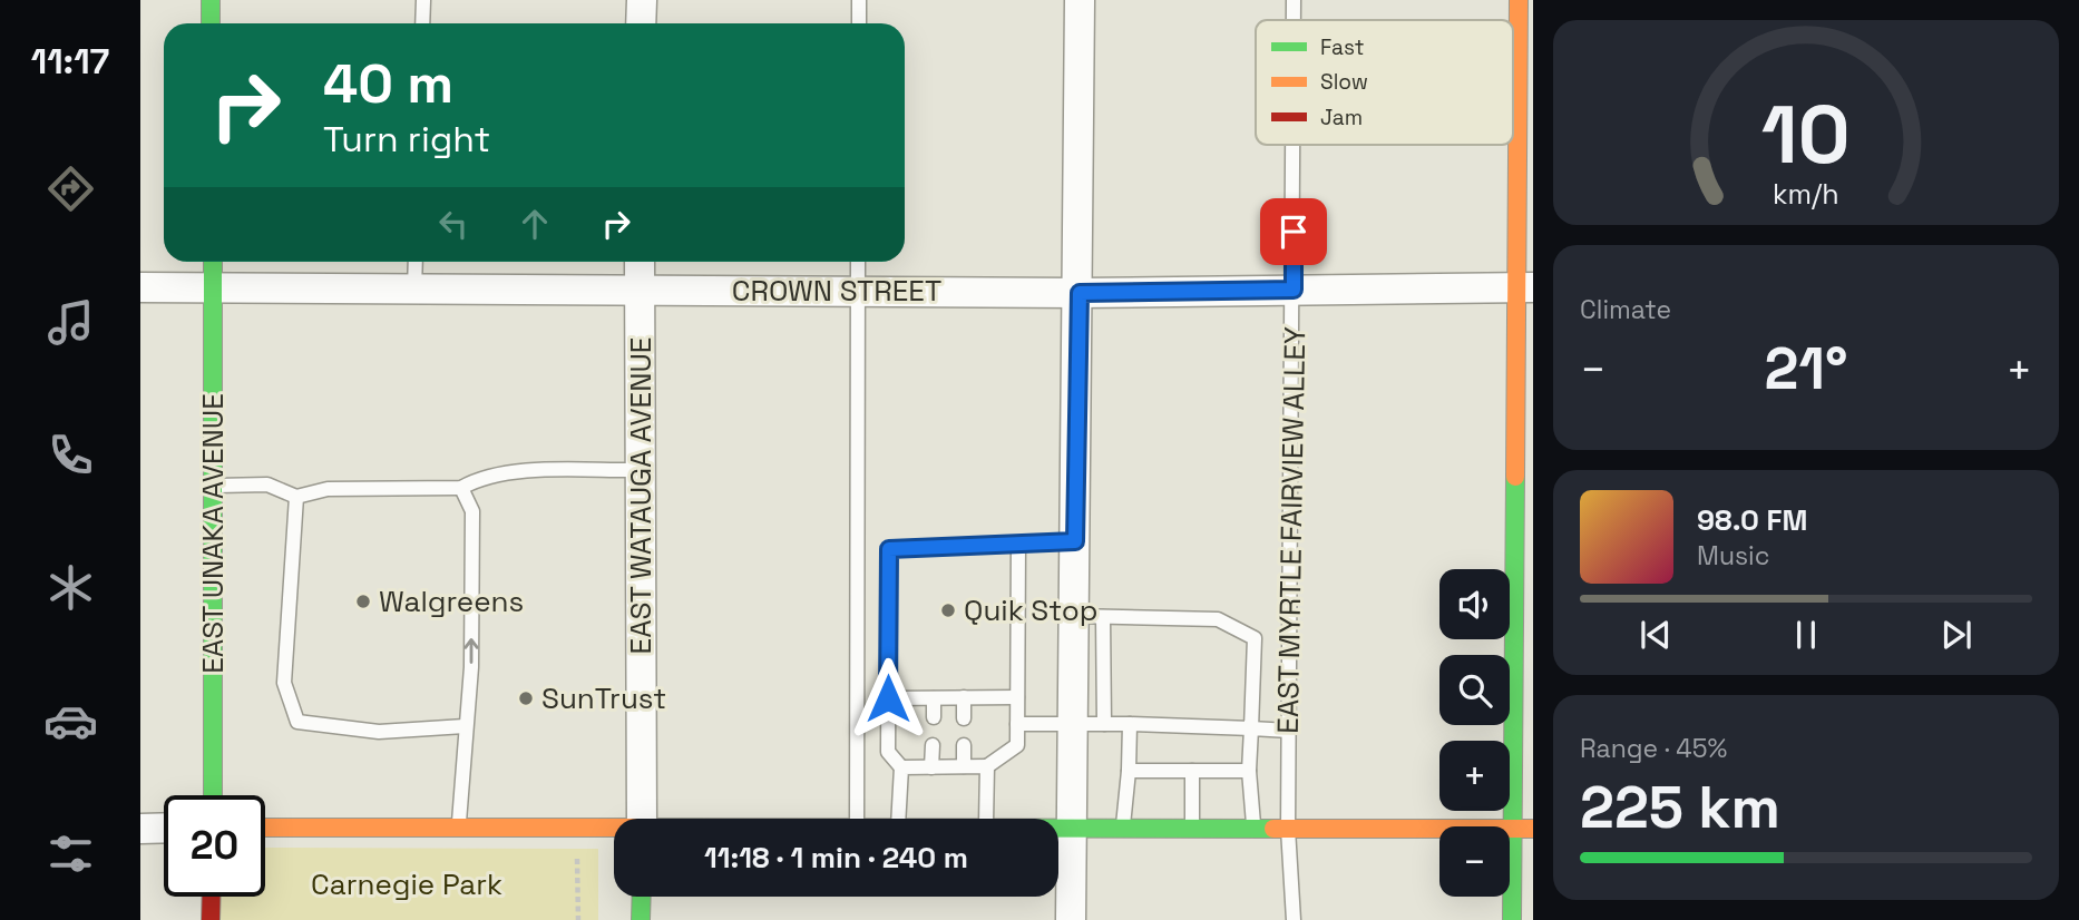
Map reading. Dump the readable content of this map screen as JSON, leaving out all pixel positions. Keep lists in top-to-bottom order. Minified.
{"streets":{"street":["CROWN STREET","EAST WATAUGA AVENUE","EAST UNAKA AVENUE"],"lane":["EAST MYRTLE FAIRVIEW ALLEY"]},"crossings":[["CROWN STREET","EAST WATAUGA AVENUE"],["CROWN STREET","EAST MYRTLE FAIRVIEW ALLEY"],["CROWN STREET","EAST UNAKA AVENUE"]],"parks":["Carnegie Park"],"places":["Walgreens","Quik Stop","SunTrust"],"legend":["Fast","Slow","Jam"],"page":{"tabs":"11:17","turn":["40 m","Turn right"],"tile":["Climate",["Range · 45%","225 km"]],"heat":["−","21°","+"],"song":["98.0 FM","Music"],"map_buttons":["+","−"],"limit":"20","trip":"11:18 · 1 min · 240 m","gauge":["10","km/h"]}}
